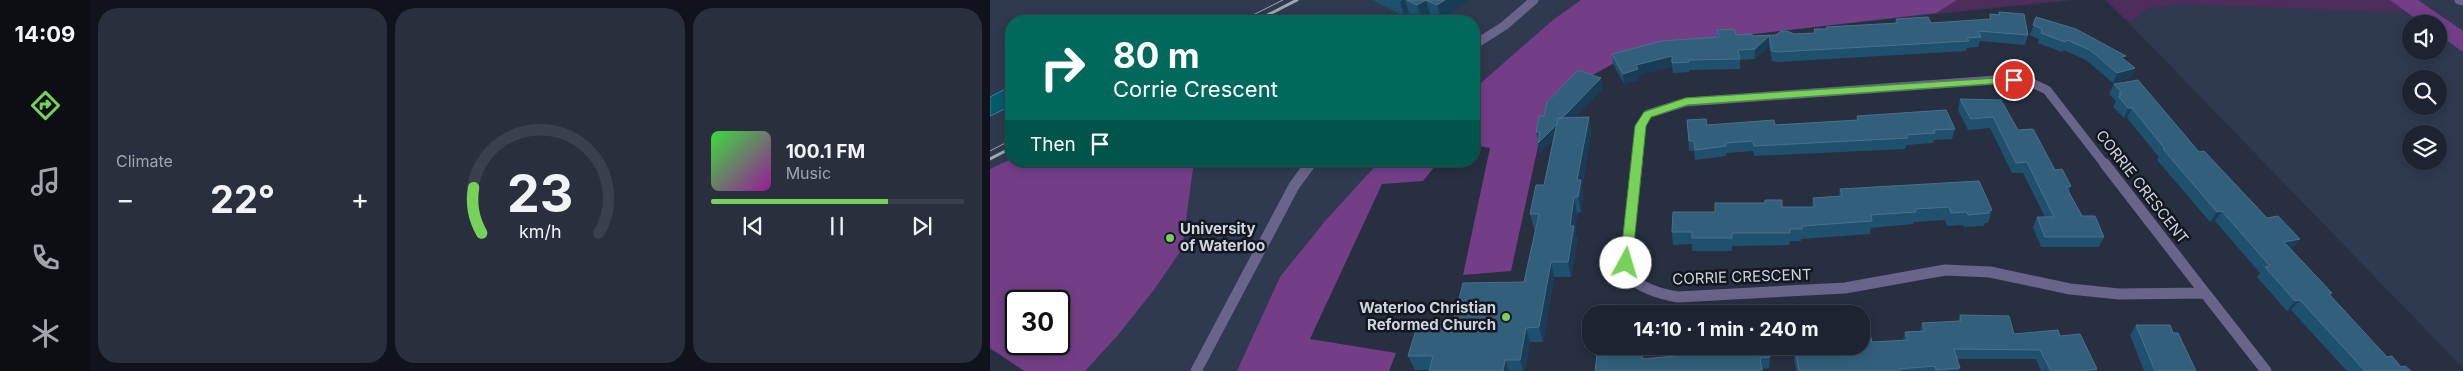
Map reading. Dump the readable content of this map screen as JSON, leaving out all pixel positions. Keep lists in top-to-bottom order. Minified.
{"streets":{"street":["CORRIE CRESCENT"]},"places":["University of Waterloo","Waterloo Christian Reformed Church"],"page":{"tabs":"14:09","tile":"Climate","turn":["80 m","Corrie Crescent"],"then":"Then","song":["100.1 FM","Music"],"heat":["−","22°","+"],"limit":"30","trip":"14:10 · 1 min · 240 m","gauge":["23","km/h"]}}
